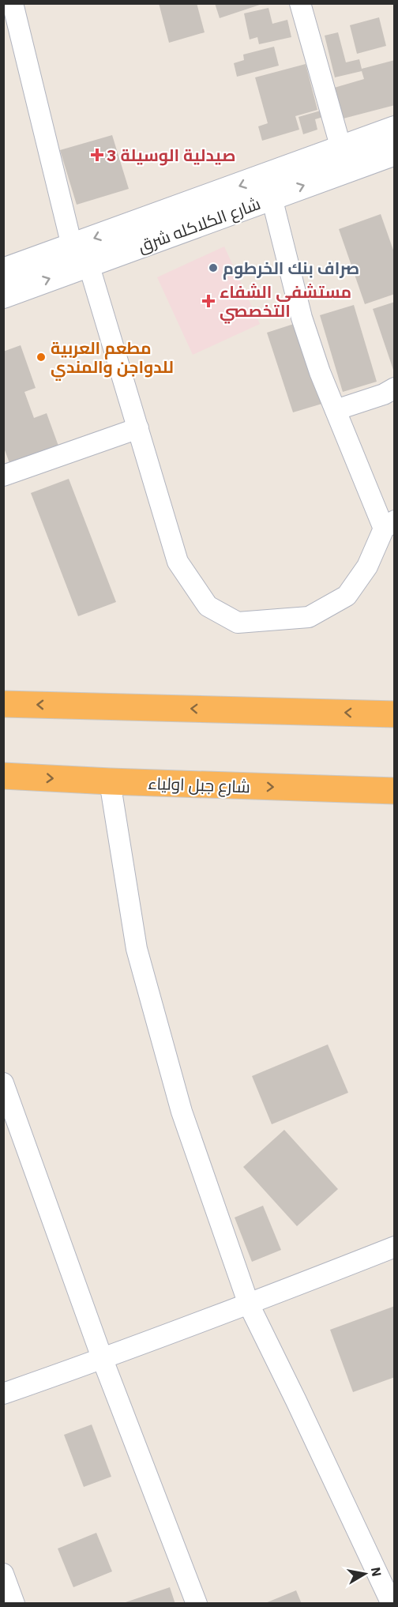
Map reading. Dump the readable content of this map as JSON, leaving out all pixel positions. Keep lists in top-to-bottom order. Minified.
{"streets":{"highway":["شارع جبل اولياء"],"street":["شارع الكلاكله شرق"]},"places":{"health":["صيدلية الوسيلة 3","مستشفى الشفاء التخصصي"],"other":["صراف بنك الخرطوم","مطعم العربية للدواجن والمندي"]},"north":"right"}
